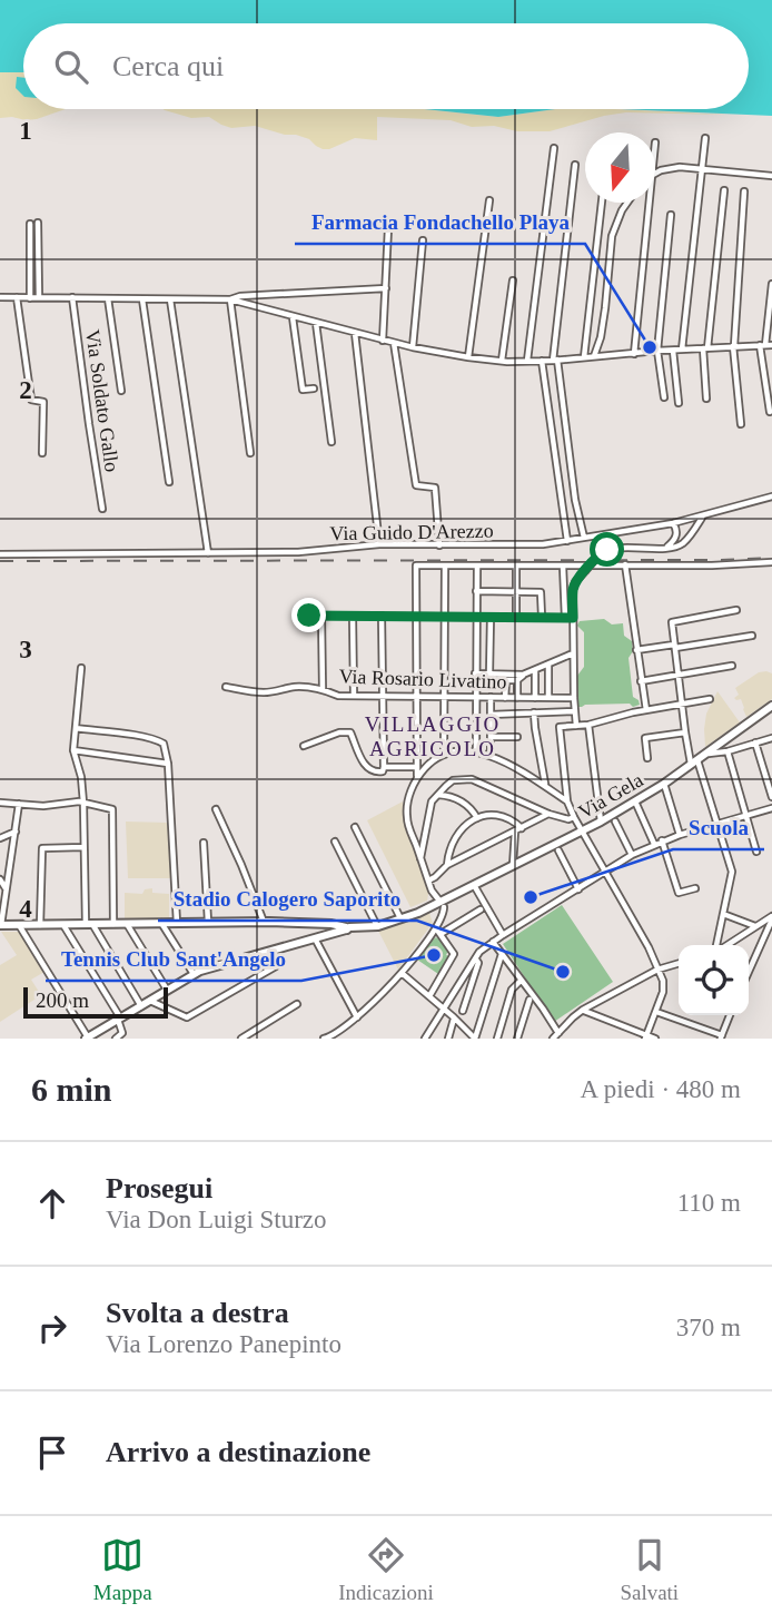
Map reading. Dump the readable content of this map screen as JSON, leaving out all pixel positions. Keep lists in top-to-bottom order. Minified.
{"streets":{"main road":["Via Gela"],"street":["Via Soldato Gallo","Via Guido D'Arezzo","Via Rosario Livatino"]},"districts":["VILLAGGIO AGRICOLO"],"places":["Farmacia Fondachello Playa","Scuola","Tennis Club Sant'Angelo","Stadio Calogero Saporito"],"scale_bar":"200 m","north":"bottom","page":{"search":"Cerca qui","scale":"200 m","heading":["6 min","A piedi · 480 m"],"list":[["Prosegui","Via Don Luigi Sturzo","110 m"],["Svolta a destra","Via Lorenzo Panepinto","370 m"],"Arrivo a destinazione"],"nav":["Mappa","Indicazioni","Salvati"]},"grid":{"rows":["1","2","3","4"]}}
